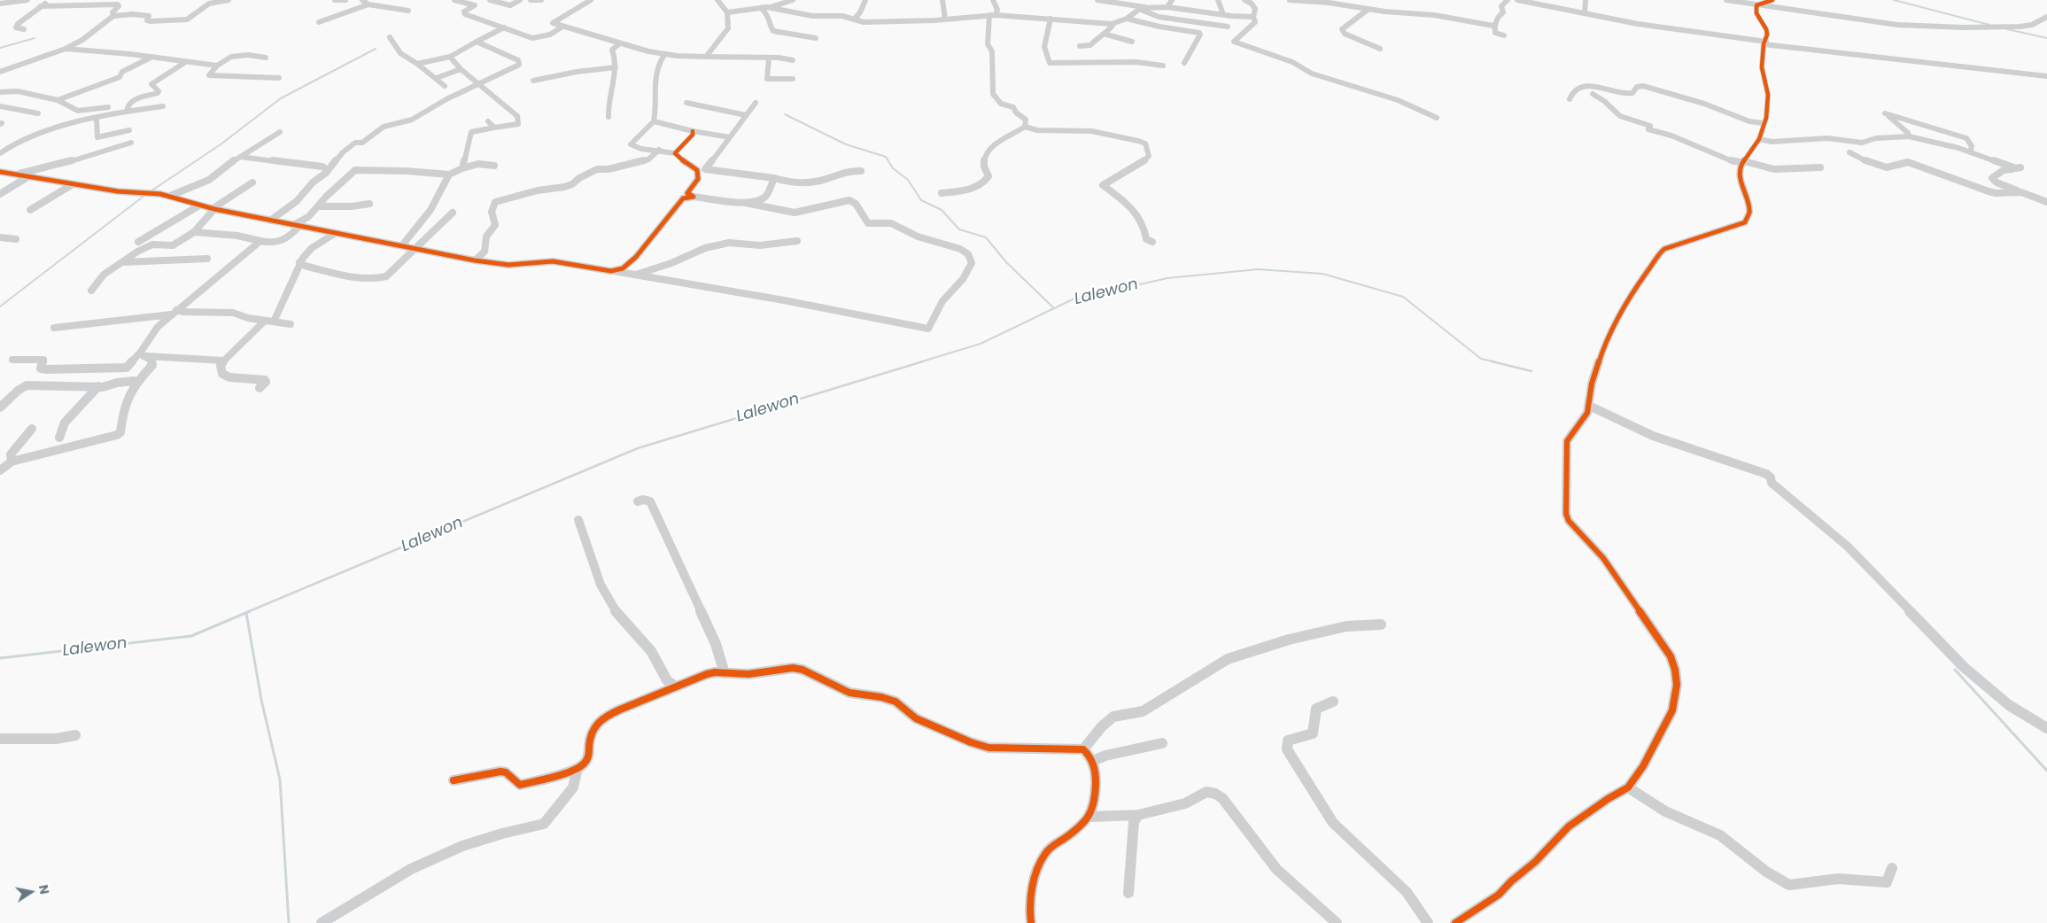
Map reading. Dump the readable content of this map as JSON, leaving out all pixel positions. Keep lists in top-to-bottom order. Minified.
{"water":["Lalewon"],"north":"right"}
